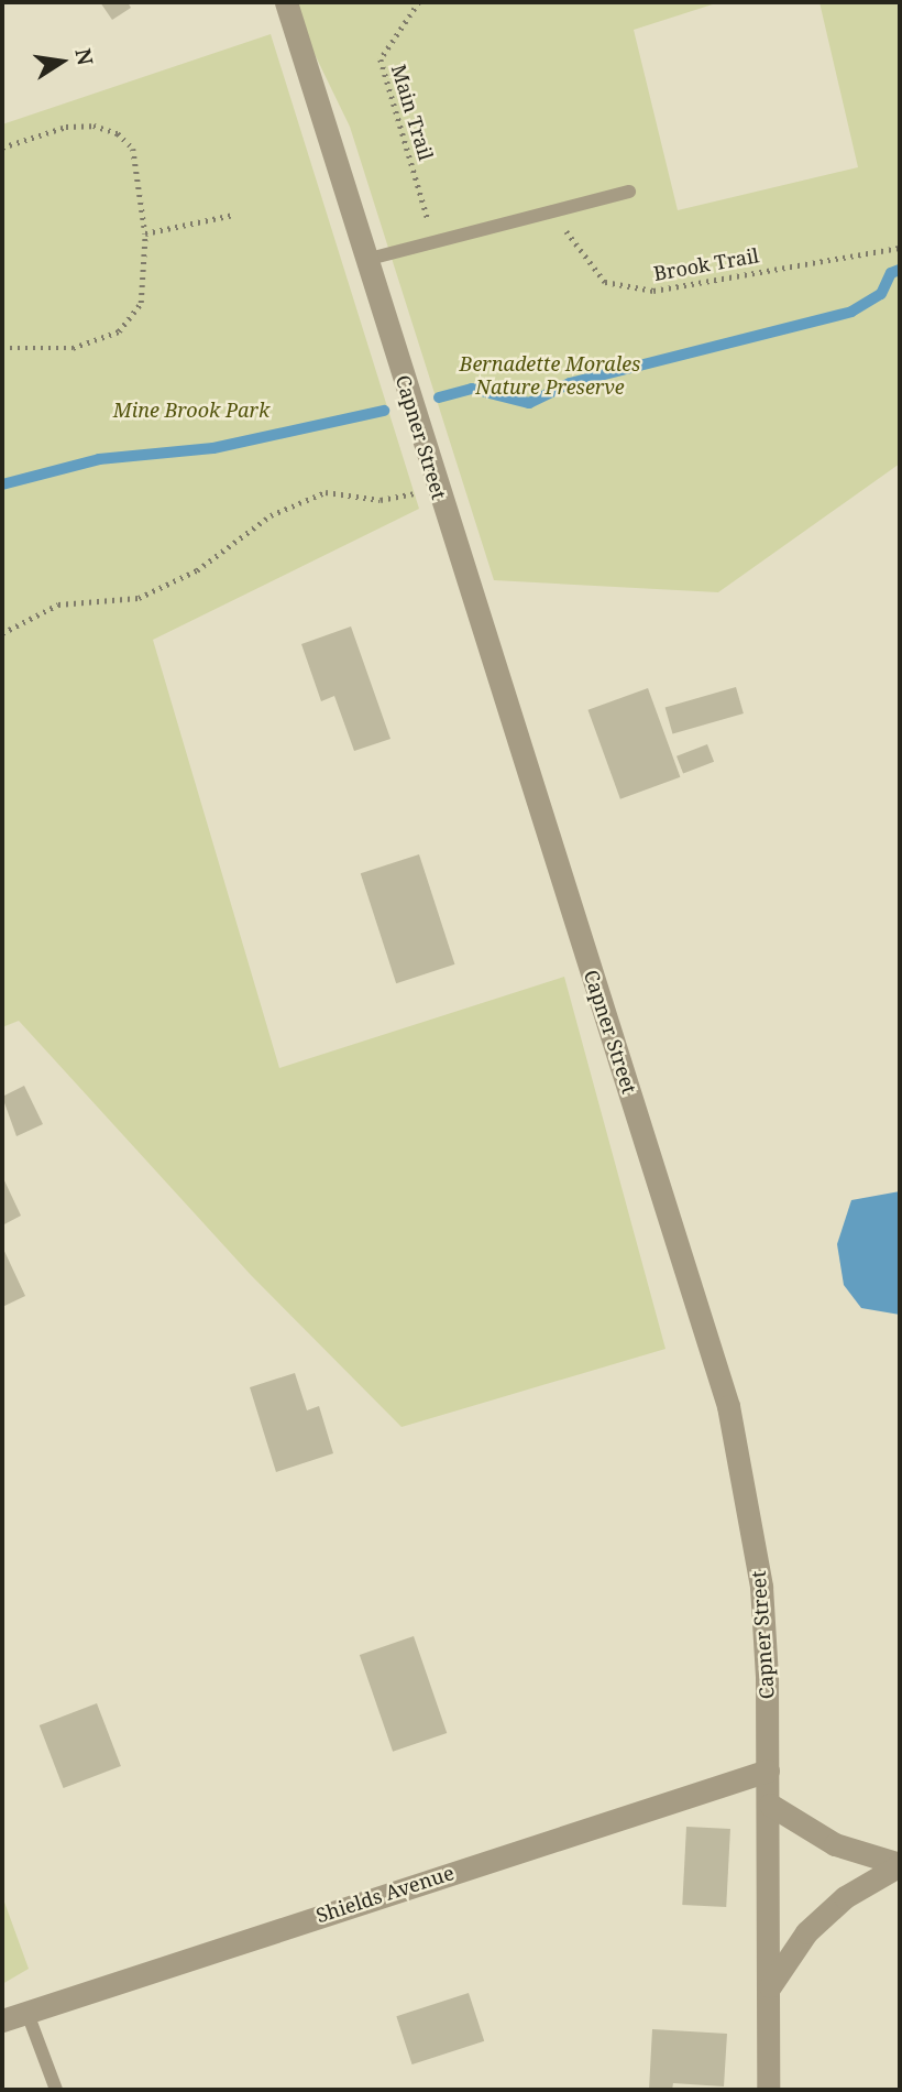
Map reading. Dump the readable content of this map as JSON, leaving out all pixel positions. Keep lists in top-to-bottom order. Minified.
{"streets":{"street":["Capner Street","Shields Avenue"],"path":["Main Trail","Brook Trail"]},"crossings":[["Capner Street","Shields Avenue"]],"parks":["Bernadette Morales Nature Preserve","Mine Brook Park"],"north":"right"}
